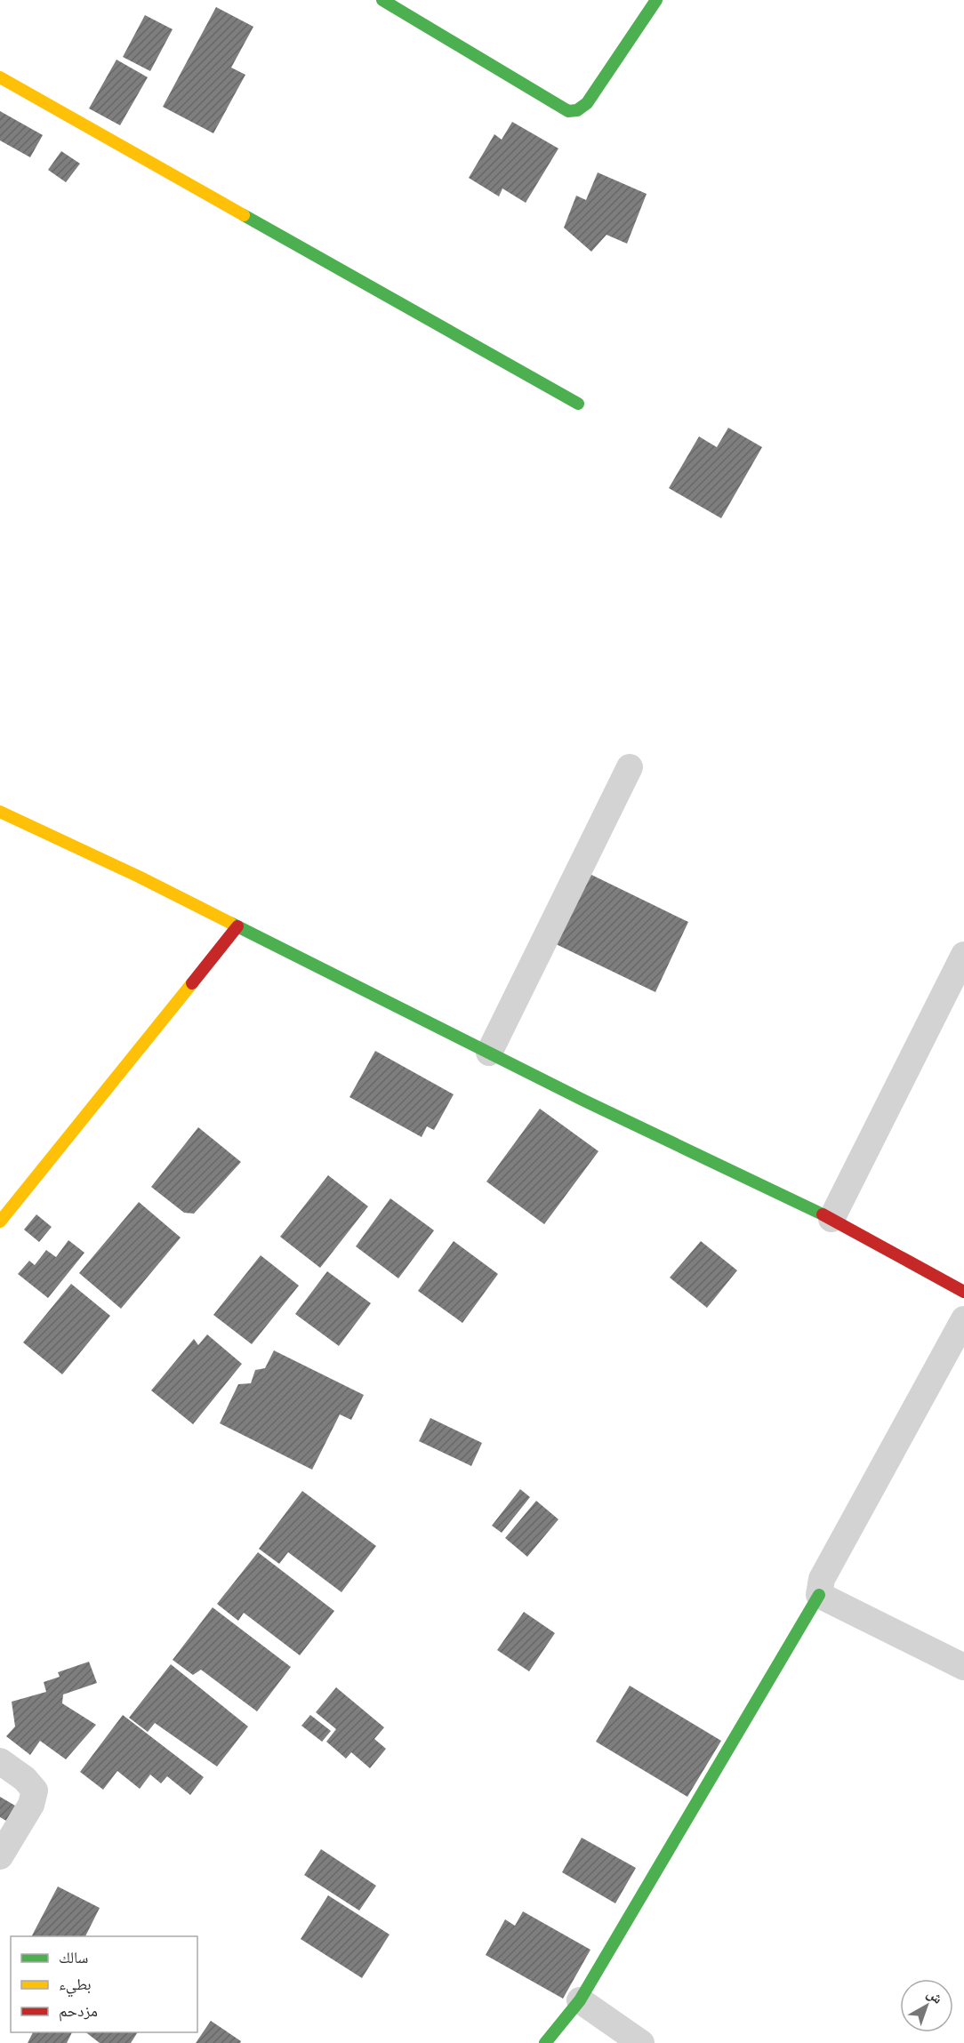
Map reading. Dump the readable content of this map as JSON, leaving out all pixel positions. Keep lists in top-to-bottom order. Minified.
{"legend":["سالك","بطيء","مزدحم"],"north":"top right"}
